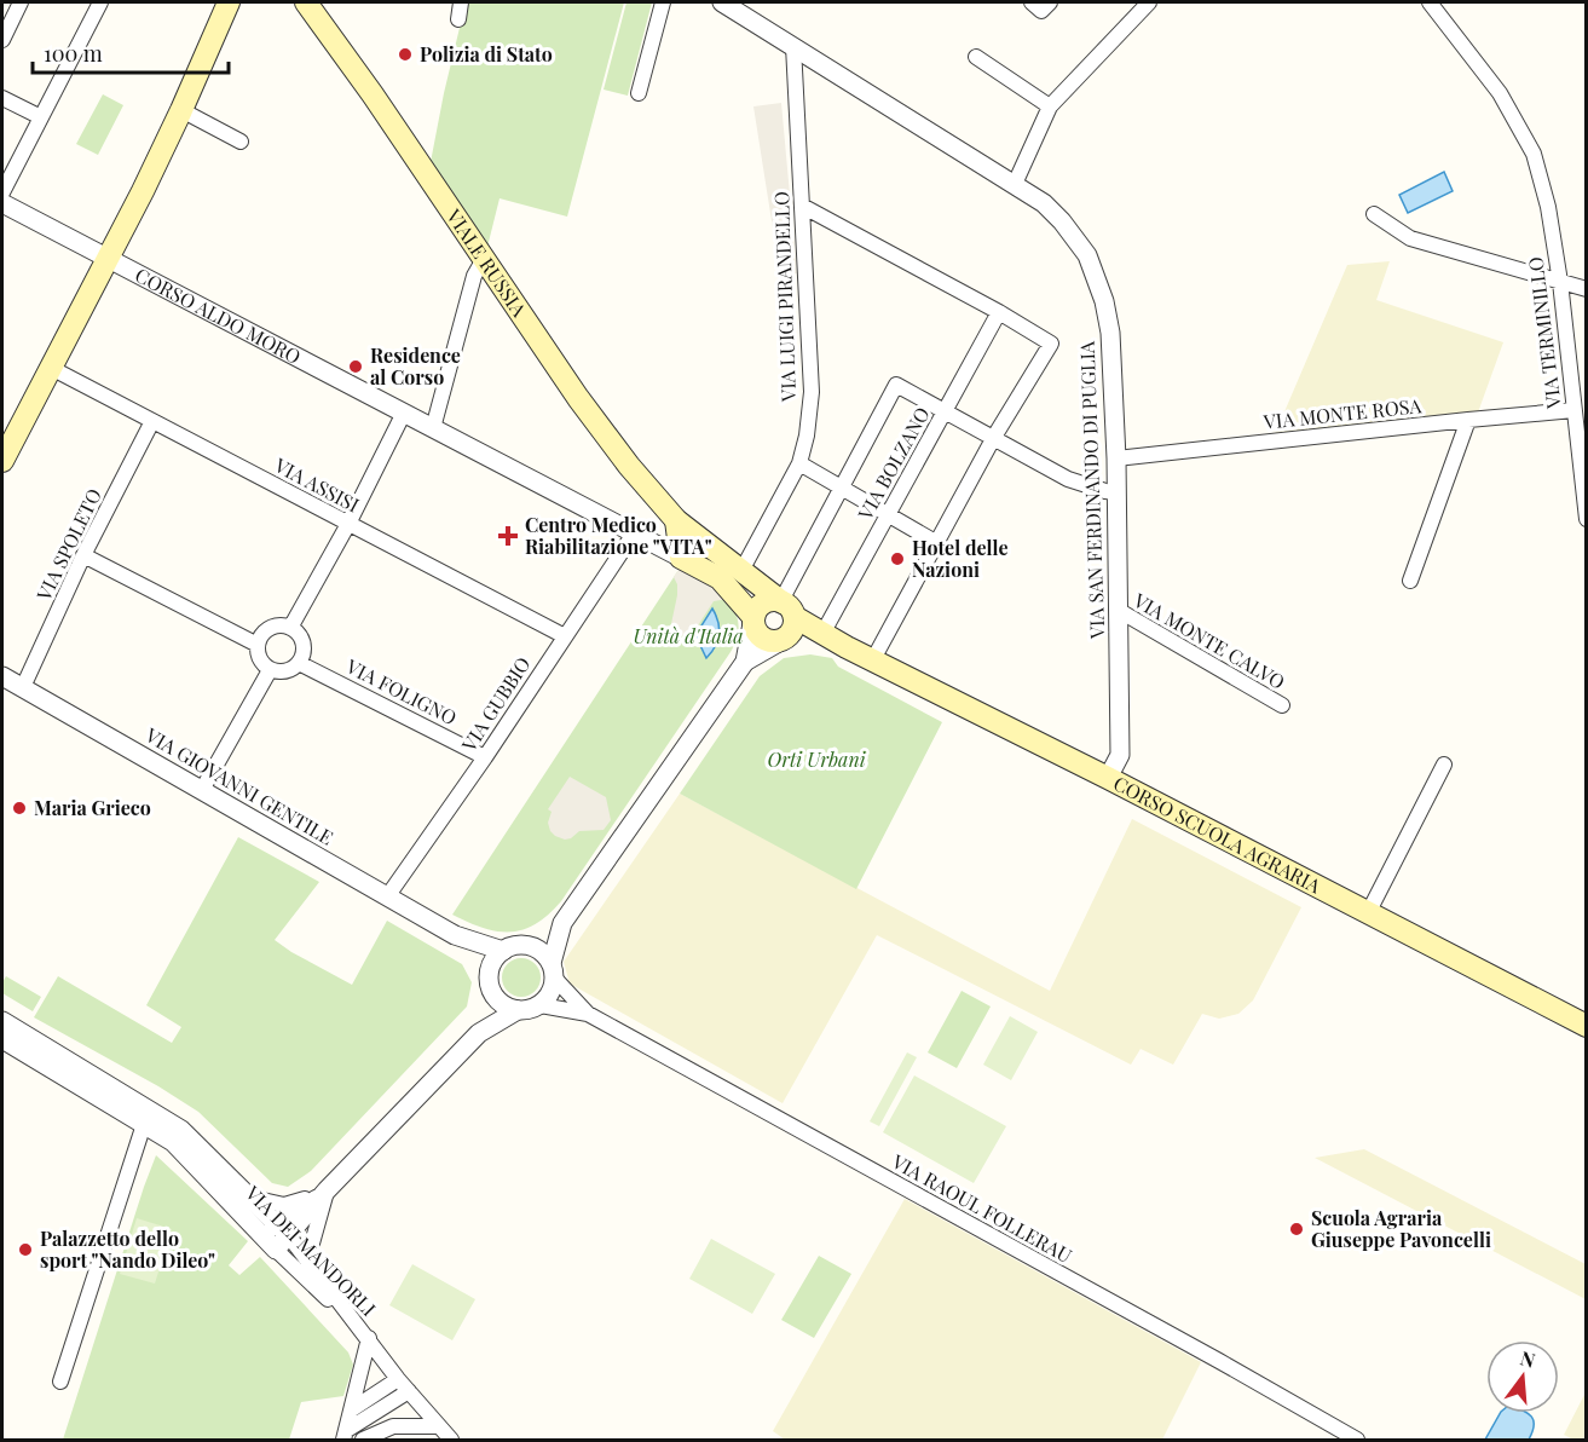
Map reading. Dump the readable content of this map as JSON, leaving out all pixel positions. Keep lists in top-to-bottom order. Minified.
{"streets":{"main road":["VIALE RUSSIA","CORSO ALDO MORO","CORSO SCUOLA AGRARIA"],"street":["VIA LUIGI PIRANDELLO","VIA TERMINILLO","VIA MONTE ROSA","VIA BOLZANO","VIA ASSISI","VIA SAN FERDINANDO DI PUGLIA","VIA SPOLETO","VIA MONTE CALVO","VIA FOLIGNO","VIA GUBBIO","VIA GIOVANNI GENTILE","VIA RAOUL FOLLERAU","VIA DEI MANDORLI"]},"crossings":[["VIALE RUSSIA","VIA LUIGI PIRANDELLO"],["VIALE RUSSIA","CORSO ALDO MORO"],["VIALE RUSSIA","CORSO SCUOLA AGRARIA"],["VIA LUIGI PIRANDELLO","VIA SAN FERDINANDO DI PUGLIA"],["CORSO ALDO MORO","VIA GUBBIO"],["CORSO ALDO MORO","CORSO SCUOLA AGRARIA"],["VIA TERMINILLO","VIA MONTE ROSA"],["VIA MONTE ROSA","VIA SAN FERDINANDO DI PUGLIA"],["VIA BOLZANO","CORSO SCUOLA AGRARIA"],["VIA ASSISI","VIA SPOLETO"],["VIA ASSISI","VIA GUBBIO"],["VIA SAN FERDINANDO DI PUGLIA","VIA MONTE CALVO"],["VIA SAN FERDINANDO DI PUGLIA","CORSO SCUOLA AGRARIA"],["VIA SPOLETO","VIA GIOVANNI GENTILE"],["VIA FOLIGNO","VIA GUBBIO"],["VIA GUBBIO","VIA GIOVANNI GENTILE"],["VIA GIOVANNI GENTILE","VIA RAOUL FOLLERAU"]],"parks":["Unità d'Italia","Orti Urbani"],"places":{"other":["Polizia di Stato","Residence al Corso","Hotel delle Nazioni","Maria Grieco","Scuola Agraria Giuseppe Pavoncelli","Palazzetto dello sport \"Nando Dileo\""],"health":["Centro Medico Riabilitazione \"VITA\""]},"scale_bar":"100 m","north":"top"}
